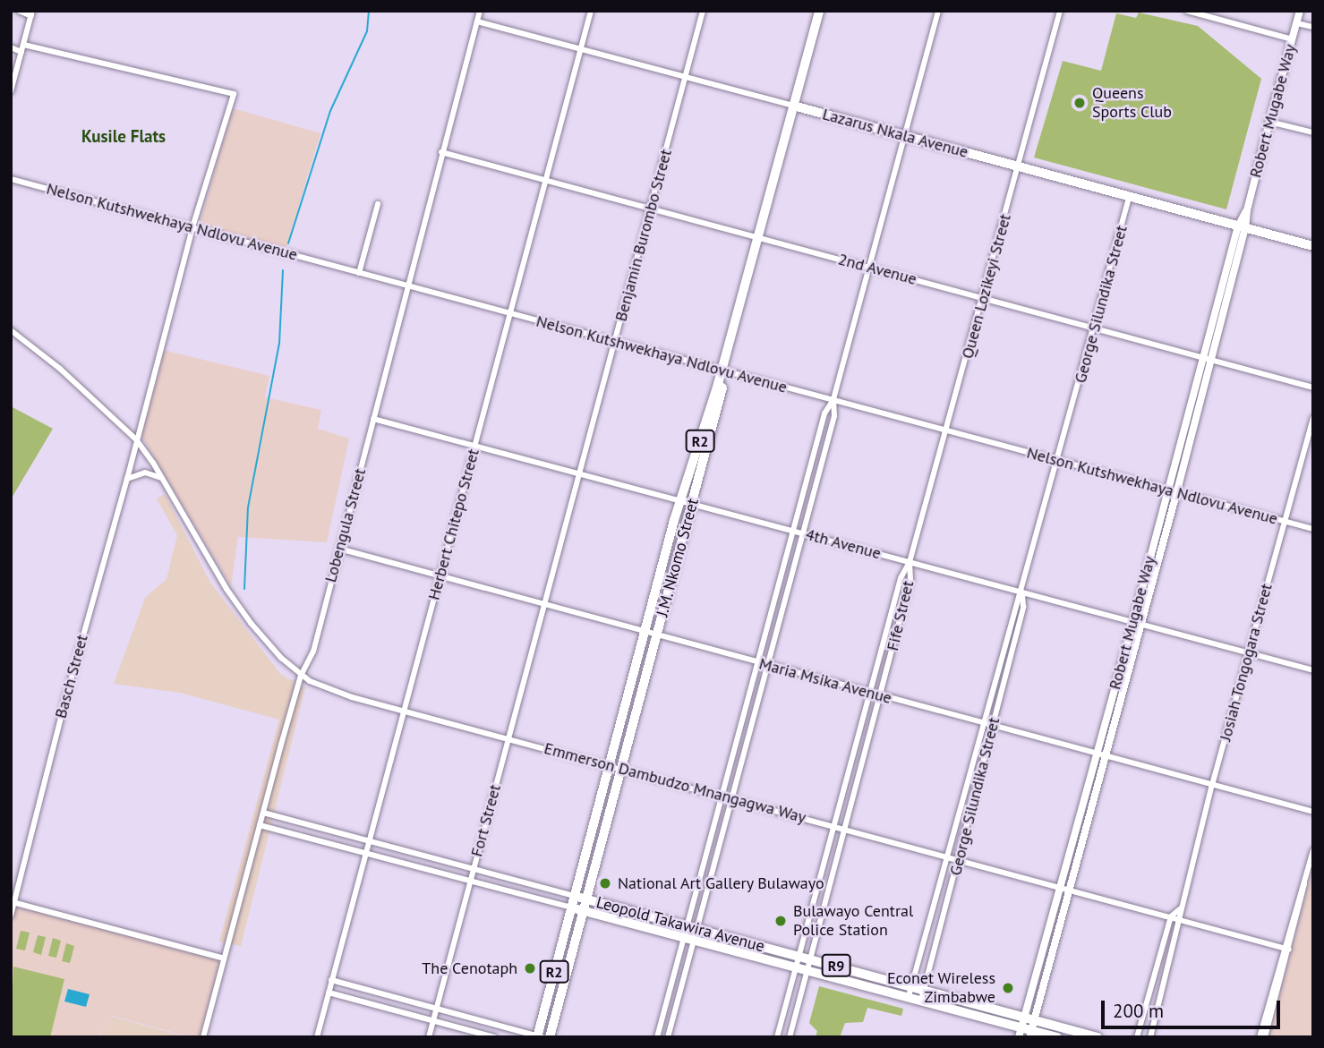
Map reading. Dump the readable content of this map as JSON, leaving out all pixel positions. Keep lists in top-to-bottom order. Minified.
{"streets":{"highway":["Lazarus Nkala Avenue","R2","J.M. Nkomo Street","Leopold Takawira Avenue","R9"],"main road":["Robert Mugabe Way"],"street":["Nelson Kutshwekhaya Ndlovu Avenue","Benjamin Burombo Street","2nd Avenue","Queen Lozikeyi Street","George Silundika Street","Herbert Chitepo Street","Lobengula Street","4th Avenue","Fife Street","Josiah Tongogara Street","Basch Street","Maria Msika Avenue","Emmerson Dambudzo Mnangagwa Way","Fort Street"]},"crossings":[["Robert Mugabe Way","Lazarus Nkala Avenue"],["Robert Mugabe Way","Nelson Kutshwekhaya Ndlovu Avenue"],["Robert Mugabe Way","2nd Avenue"],["Robert Mugabe Way","4th Avenue"],["Robert Mugabe Way","Maria Msika Avenue"],["Robert Mugabe Way","Emmerson Dambudzo Mnangagwa Way"],["Robert Mugabe Way","Leopold Takawira Avenue"],["Lazarus Nkala Avenue","Benjamin Burombo Street"],["Lazarus Nkala Avenue","Queen Lozikeyi Street"],["Lazarus Nkala Avenue","George Silundika Street"],["Lazarus Nkala Avenue","Herbert Chitepo Street"],["Lazarus Nkala Avenue","Lobengula Street"],["Lazarus Nkala Avenue","J.M. Nkomo Street"],["Nelson Kutshwekhaya Ndlovu Avenue","Benjamin Burombo Street"],["Nelson Kutshwekhaya Ndlovu Avenue","Queen Lozikeyi Street"],["Nelson Kutshwekhaya Ndlovu Avenue","George Silundika Street"],["Nelson Kutshwekhaya Ndlovu Avenue","Herbert Chitepo Street"],["Nelson Kutshwekhaya Ndlovu Avenue","Lobengula Street"],["Nelson Kutshwekhaya Ndlovu Avenue","J.M. Nkomo Street"],["Nelson Kutshwekhaya Ndlovu Avenue","Josiah Tongogara Street"],["Nelson Kutshwekhaya Ndlovu Avenue","Basch Street"],["Benjamin Burombo Street","2nd Avenue"],["Benjamin Burombo Street","4th Avenue"],["Benjamin Burombo Street","Maria Msika Avenue"],["Benjamin Burombo Street","Fort Street"],["2nd Avenue","Queen Lozikeyi Street"],["2nd Avenue","George Silundika Street"],["2nd Avenue","Herbert Chitepo Street"],["2nd Avenue","Lobengula Street"],["2nd Avenue","J.M. Nkomo Street"],["Queen Lozikeyi Street","4th Avenue"],["Queen Lozikeyi Street","Fife Street"],["George Silundika Street","4th Avenue"],["George Silundika Street","Maria Msika Avenue"],["George Silundika Street","Emmerson Dambudzo Mnangagwa Way"],["George Silundika Street","Leopold Takawira Avenue"],["Herbert Chitepo Street","4th Avenue"],["Herbert Chitepo Street","Maria Msika Avenue"],["Herbert Chitepo Street","Emmerson Dambudzo Mnangagwa Way"],["Herbert Chitepo Street","Leopold Takawira Avenue"],["Lobengula Street","4th Avenue"],["Lobengula Street","Maria Msika Avenue"],["Lobengula Street","Emmerson Dambudzo Mnangagwa Way"],["Lobengula Street","Leopold Takawira Avenue"],["4th Avenue","J.M. Nkomo Street"],["4th Avenue","Fife Street"],["4th Avenue","Josiah Tongogara Street"],["J.M. Nkomo Street","Maria Msika Avenue"],["J.M. Nkomo Street","Emmerson Dambudzo Mnangagwa Way"],["J.M. Nkomo Street","Leopold Takawira Avenue"],["Fife Street","Maria Msika Avenue"],["Fife Street","Emmerson Dambudzo Mnangagwa Way"],["Fife Street","Leopold Takawira Avenue"],["Josiah Tongogara Street","Maria Msika Avenue"],["Josiah Tongogara Street","Emmerson Dambudzo Mnangagwa Way"],["Basch Street","Emmerson Dambudzo Mnangagwa Way"],["Maria Msika Avenue","Fort Street"],["Emmerson Dambudzo Mnangagwa Way","Fort Street"],["Fort Street","Leopold Takawira Avenue"]],"districts":["Kusile Flats"],"places":["Queens Sports Club","National Art Gallery Bulawayo","Bulawayo Central Police Station","The Cenotaph","Econet Wireless Zimbabwe"],"scale_bar":"200 m"}
